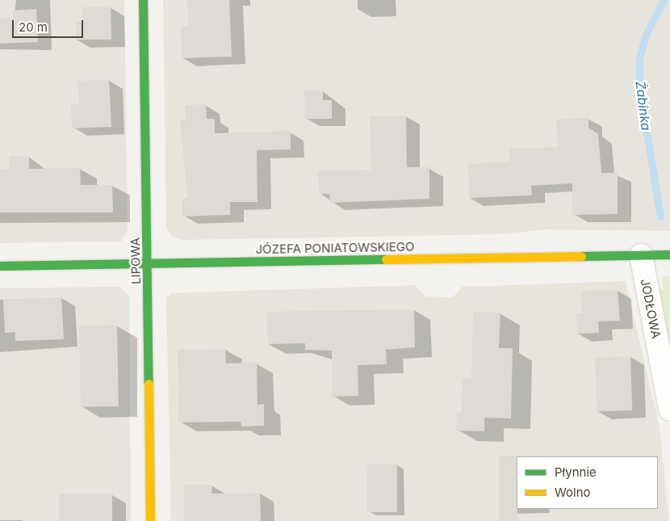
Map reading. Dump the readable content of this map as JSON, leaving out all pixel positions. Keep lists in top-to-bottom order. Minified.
{"streets":{"street":["JÓZEFA PONIATOWSKIEGO","LIPOWA","JODŁOWA"]},"crossings":[["JÓZEFA PONIATOWSKIEGO","LIPOWA"],["JÓZEFA PONIATOWSKIEGO","JODŁOWA"]],"water":["Żabinka"],"legend":["Płynnie","Wolno"],"scale_bar":"20 m"}
